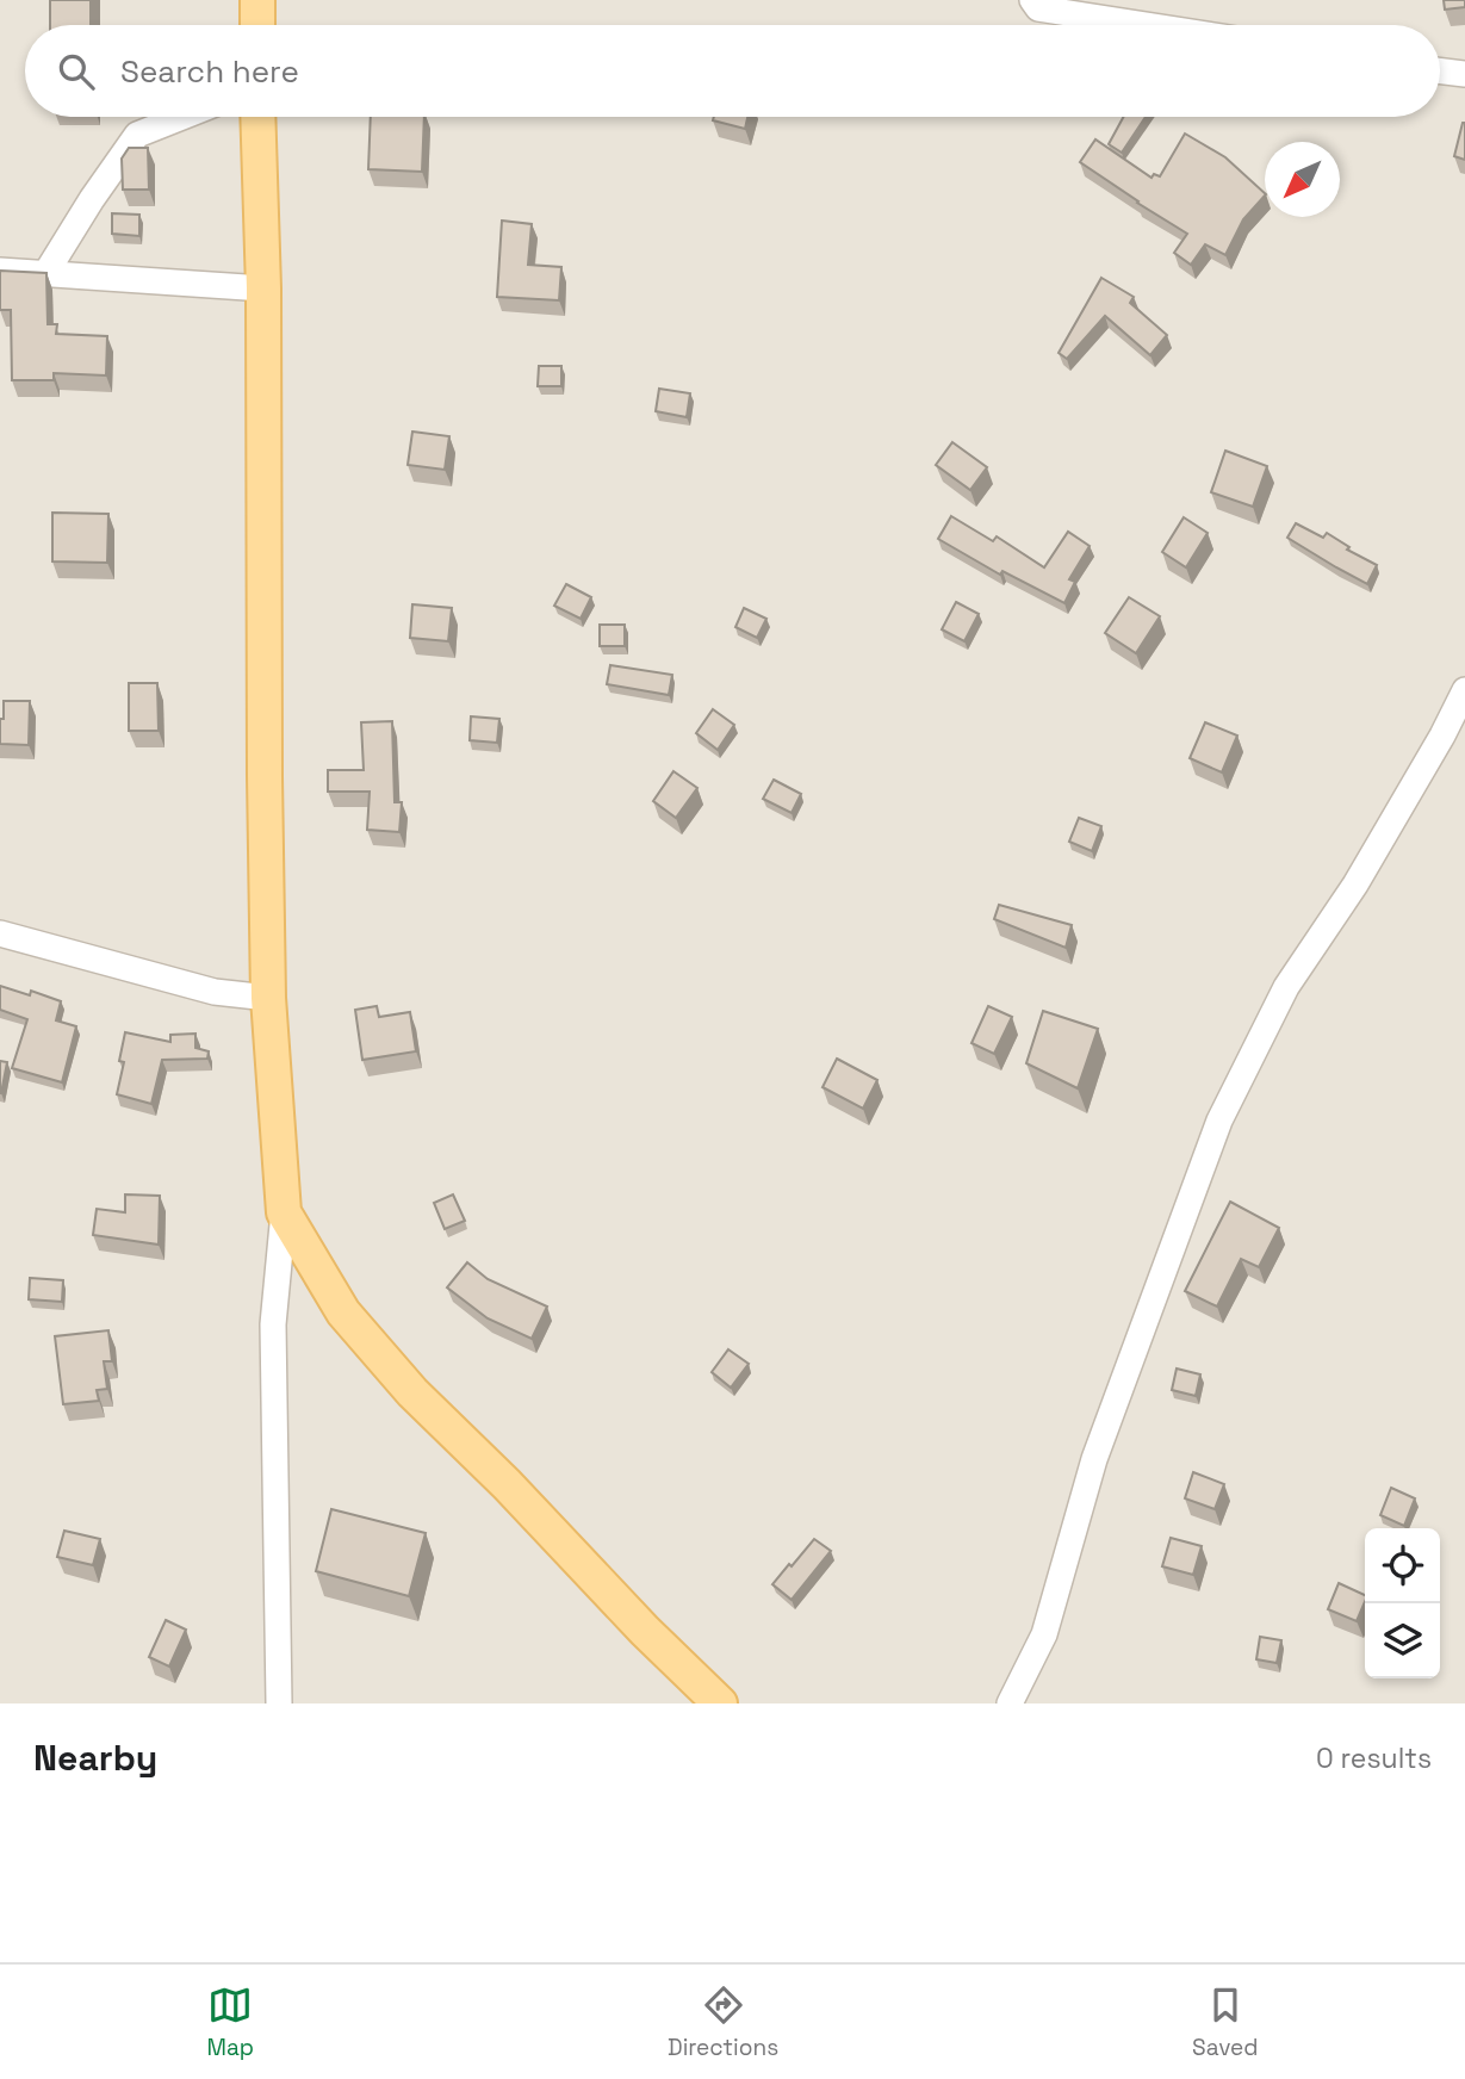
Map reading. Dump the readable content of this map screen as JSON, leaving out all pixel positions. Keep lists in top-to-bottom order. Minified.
{"north":"bottom left","page":{"search":"Search here","heading":["Nearby","0 results"],"nav":["Map","Directions","Saved"]}}
